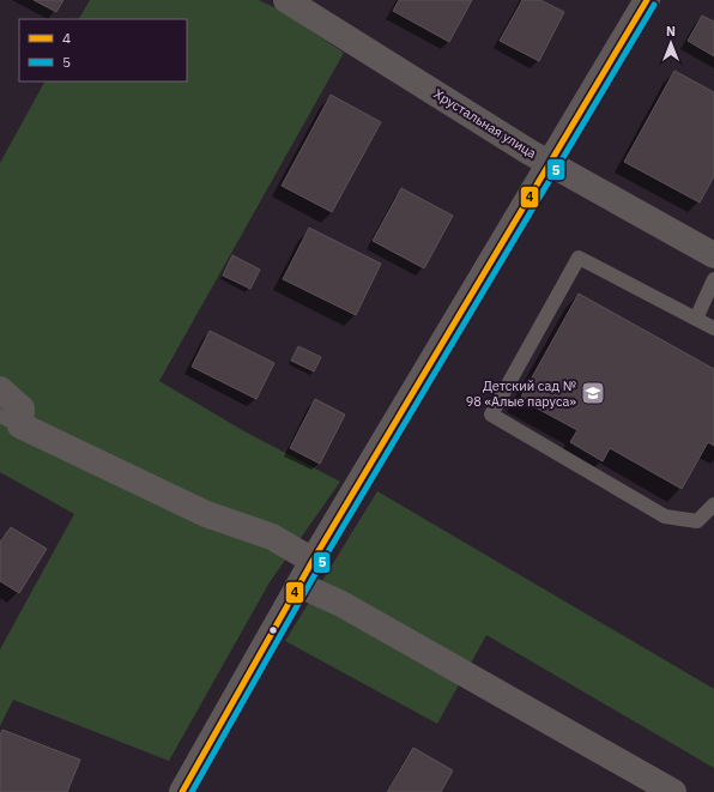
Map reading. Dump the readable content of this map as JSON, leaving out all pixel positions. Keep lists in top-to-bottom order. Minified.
{"streets":{"street":["Хрустальная улица"]},"places":{"school or university":["Детский сад № 98 «Алые паруса»"]},"lines":["transit line 4","transit line 5"],"legend":["4","5"],"north":"top"}
